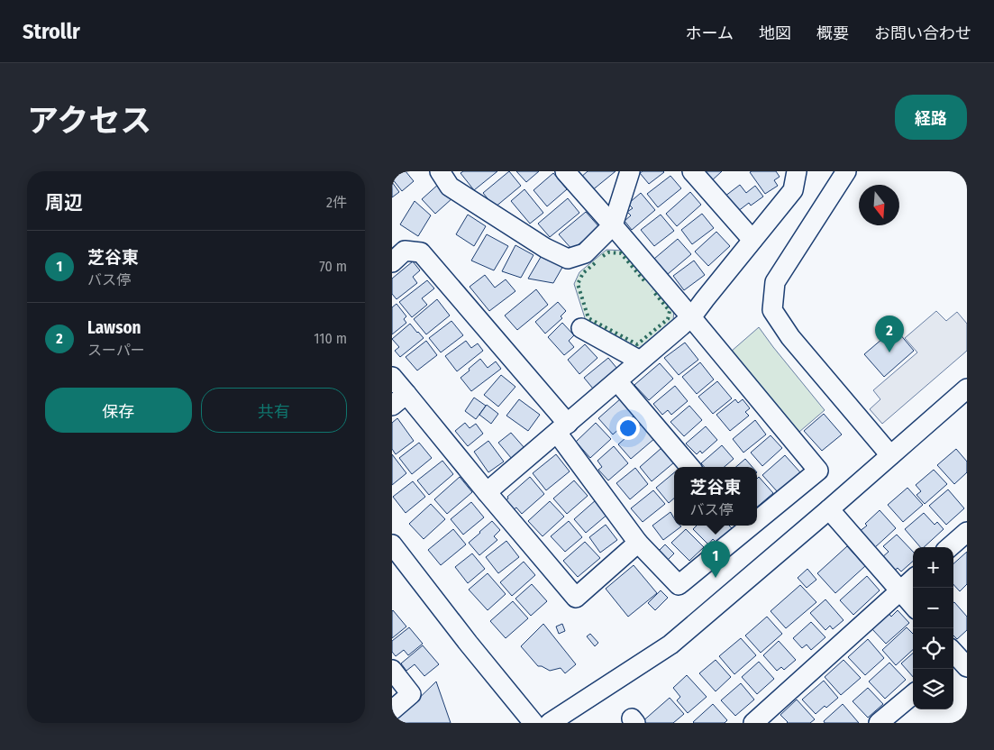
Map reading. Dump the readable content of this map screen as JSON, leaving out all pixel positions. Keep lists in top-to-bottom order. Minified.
{"north":"bottom","page":{"header":"Strollr","nav":["ホーム","地図","概要","お問い合わせ"],"title":"アクセス","buttons":["経路",["保存","共有"]],"heading":["周辺","2件"],"list":[{"mark":"1","name":"芝谷東","note":"バス停","value":"70 m"},{"mark":"2","name":"Lawson","note":"スーパー","value":"110 m"}],"pins":["2","1"],"popup":["芝谷東","バス停"],"map_buttons":["+","−"]}}
